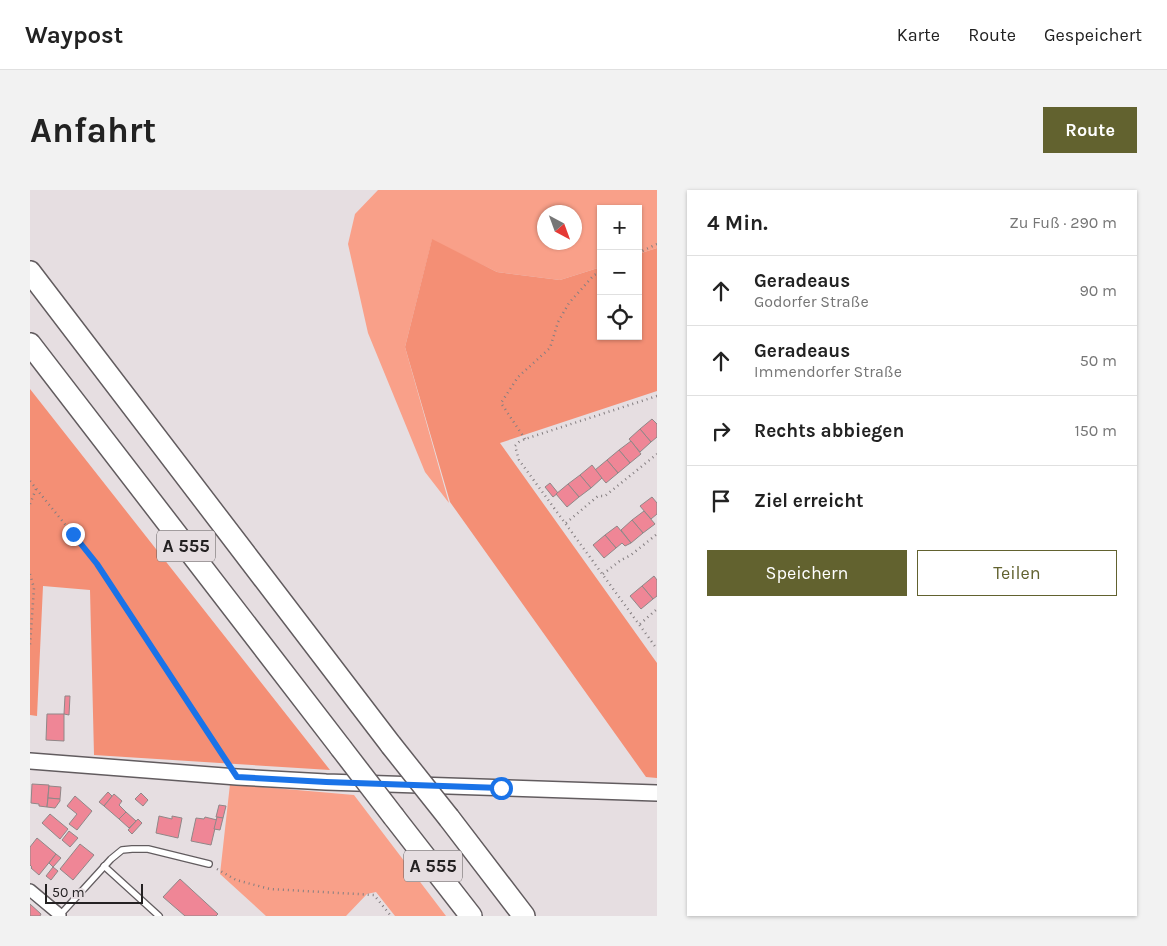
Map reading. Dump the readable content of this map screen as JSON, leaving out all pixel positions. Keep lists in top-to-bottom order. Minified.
{"streets":{"highway":["A 555"]},"scale_bar":"50 m","north":"bottom right","page":{"header":"Waypost","nav":["Karte","Route","Gespeichert"],"buttons":["Route",["Speichern","Teilen"]],"title":"Anfahrt","heading":["4 Min.","Zu Fuß · 290 m"],"map_buttons":["+","−"],"list":[["Geradeaus","Godorfer Straße","90 m"],["Geradeaus","Immendorfer Straße","50 m"],["Rechts abbiegen","150 m"],"Ziel erreicht"],"scale":"50 m"}}
